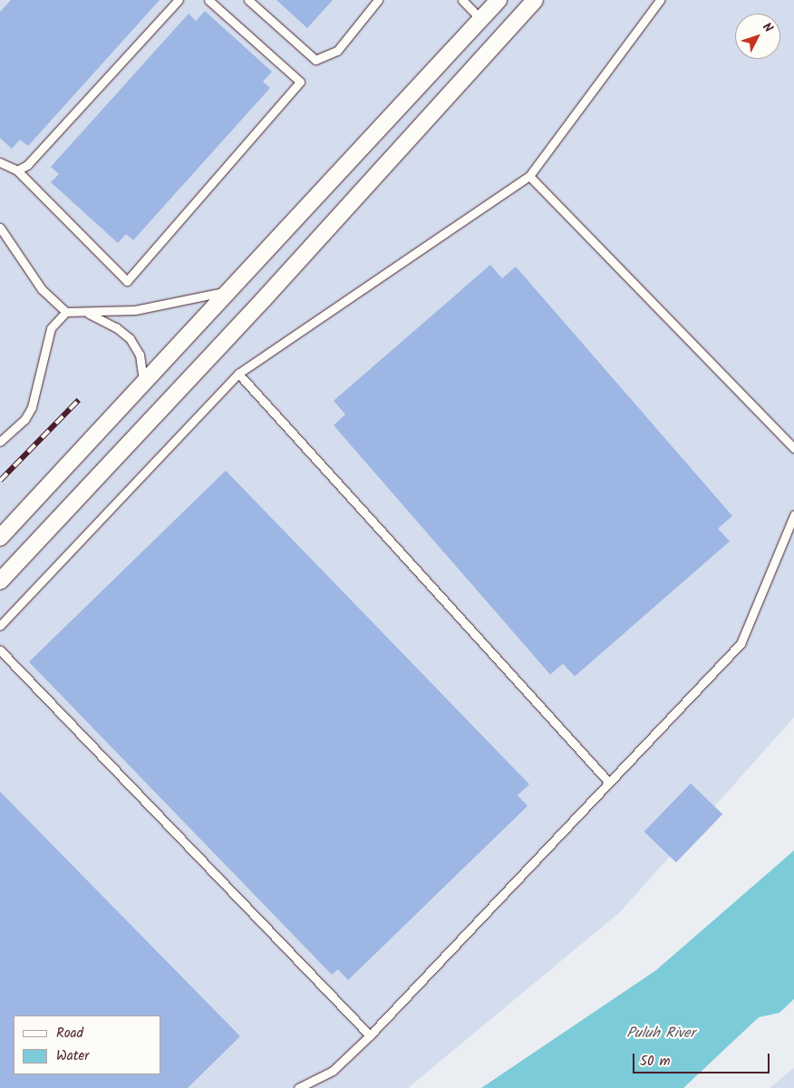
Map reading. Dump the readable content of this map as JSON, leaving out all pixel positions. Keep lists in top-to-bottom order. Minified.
{"water":["Puluh River"],"legend":["Road","Water"],"scale_bar":"50 m","north":"top right"}
